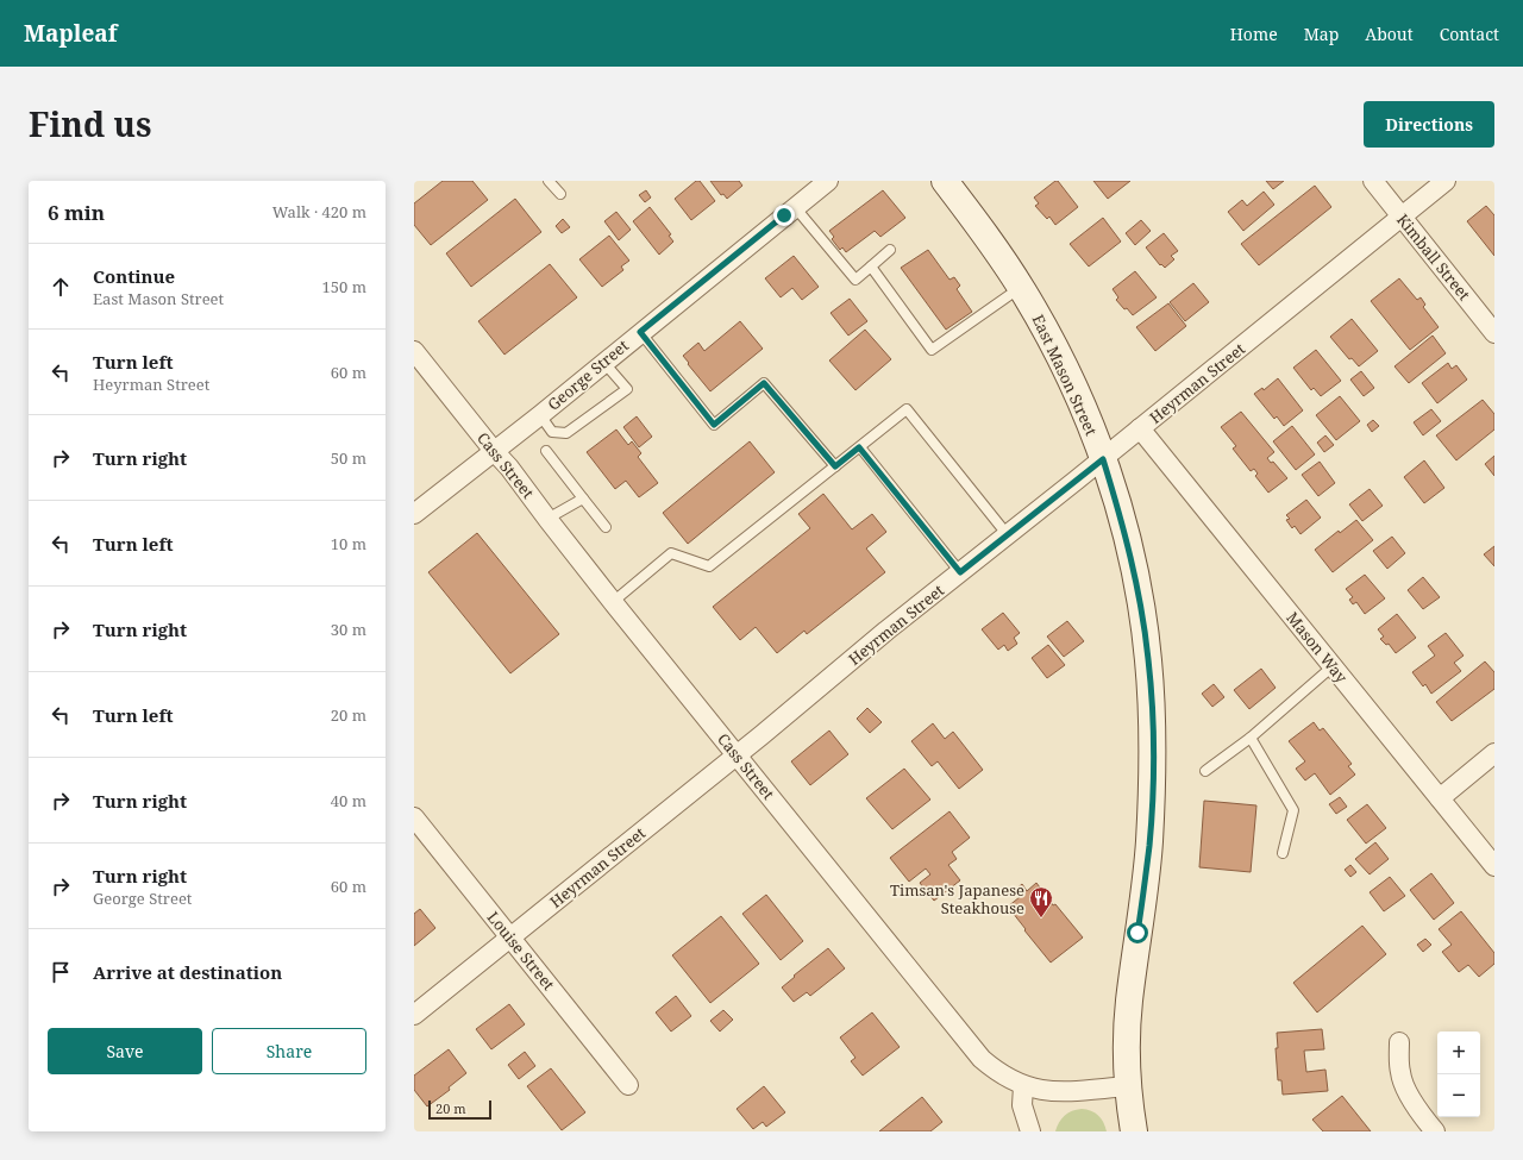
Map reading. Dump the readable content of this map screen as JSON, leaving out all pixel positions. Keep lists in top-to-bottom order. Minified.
{"streets":{"main road":["East Mason Street"],"street":["Kimball Street","George Street","Heyrman Street","Cass Street","Mason Way","Louise Street"]},"crossings":[["Kimball Street","Heyrman Street"],["George Street","Cass Street"],["East Mason Street","Heyrman Street"],["East Mason Street","Cass Street"],["Heyrman Street","Cass Street"],["Heyrman Street","Mason Way"],["Heyrman Street","Louise Street"]],"places":{"restaurant":["Timsan's Japanese Steakhouse"]},"scale_bar":"20 m","page":{"header":"Mapleaf","nav":["Home","Map","About","Contact"],"title":"Find us","buttons":["Directions",["Save","Share"]],"heading":["6 min","Walk · 420 m"],"list":[["Continue","East Mason Street","150 m"],["Turn left","Heyrman Street","60 m"],["Turn right","50 m"],["Turn left","10 m"],["Turn right","30 m"],["Turn left","20 m"],["Turn right","40 m"],["Turn right","George Street","60 m"],"Arrive at destination"],"map_buttons":["+","−"],"scale":"20 m"}}
